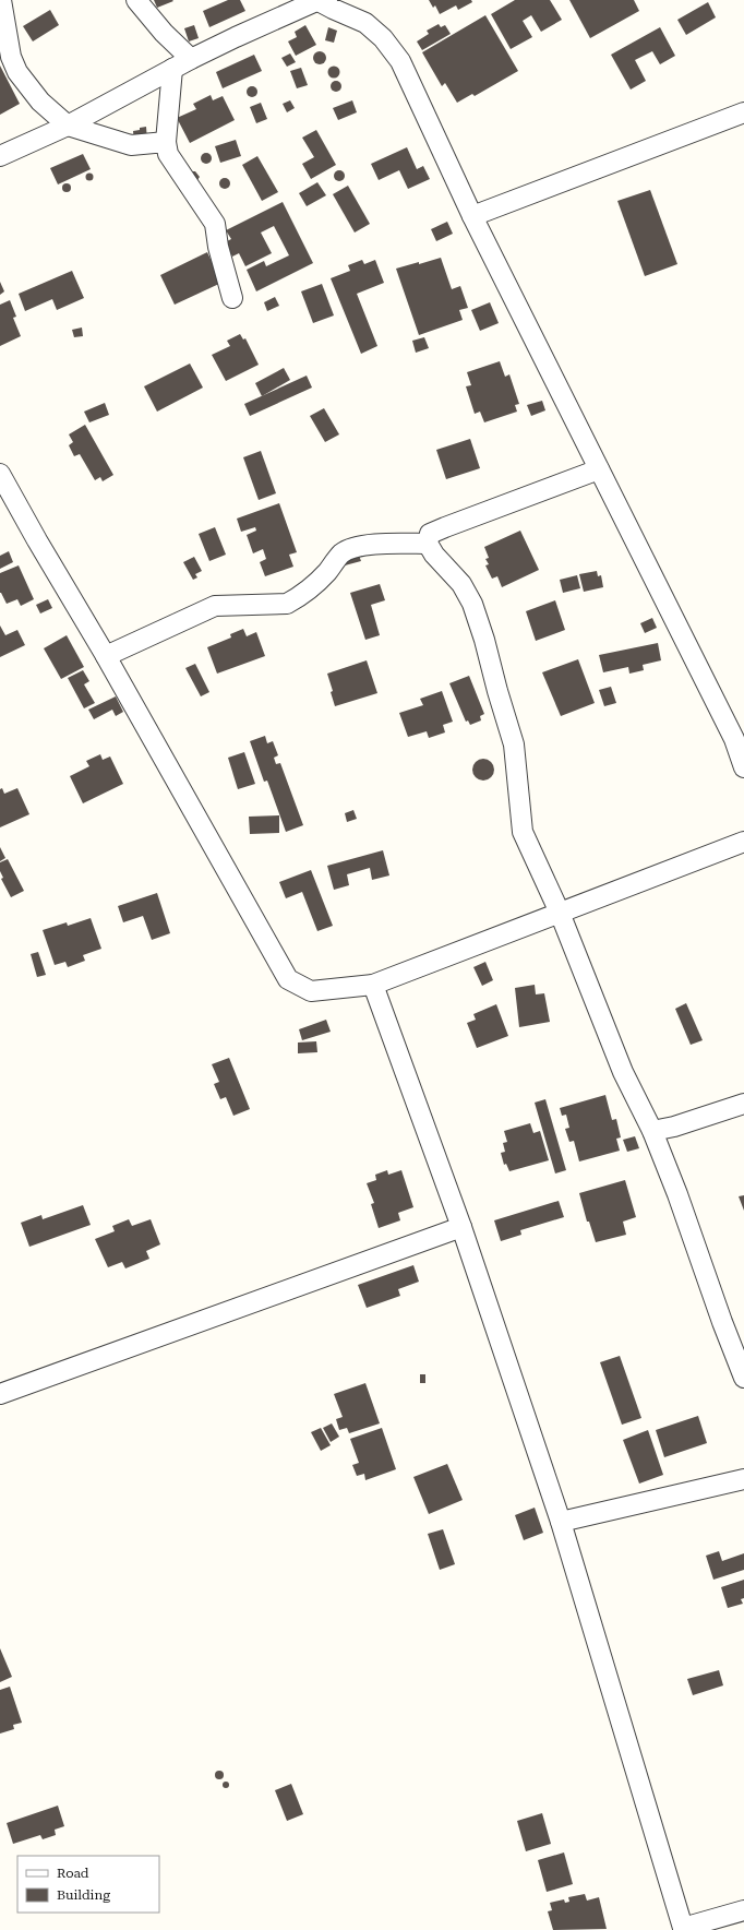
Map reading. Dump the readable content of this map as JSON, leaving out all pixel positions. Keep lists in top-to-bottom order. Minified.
{"legend":["Road","Building"]}
